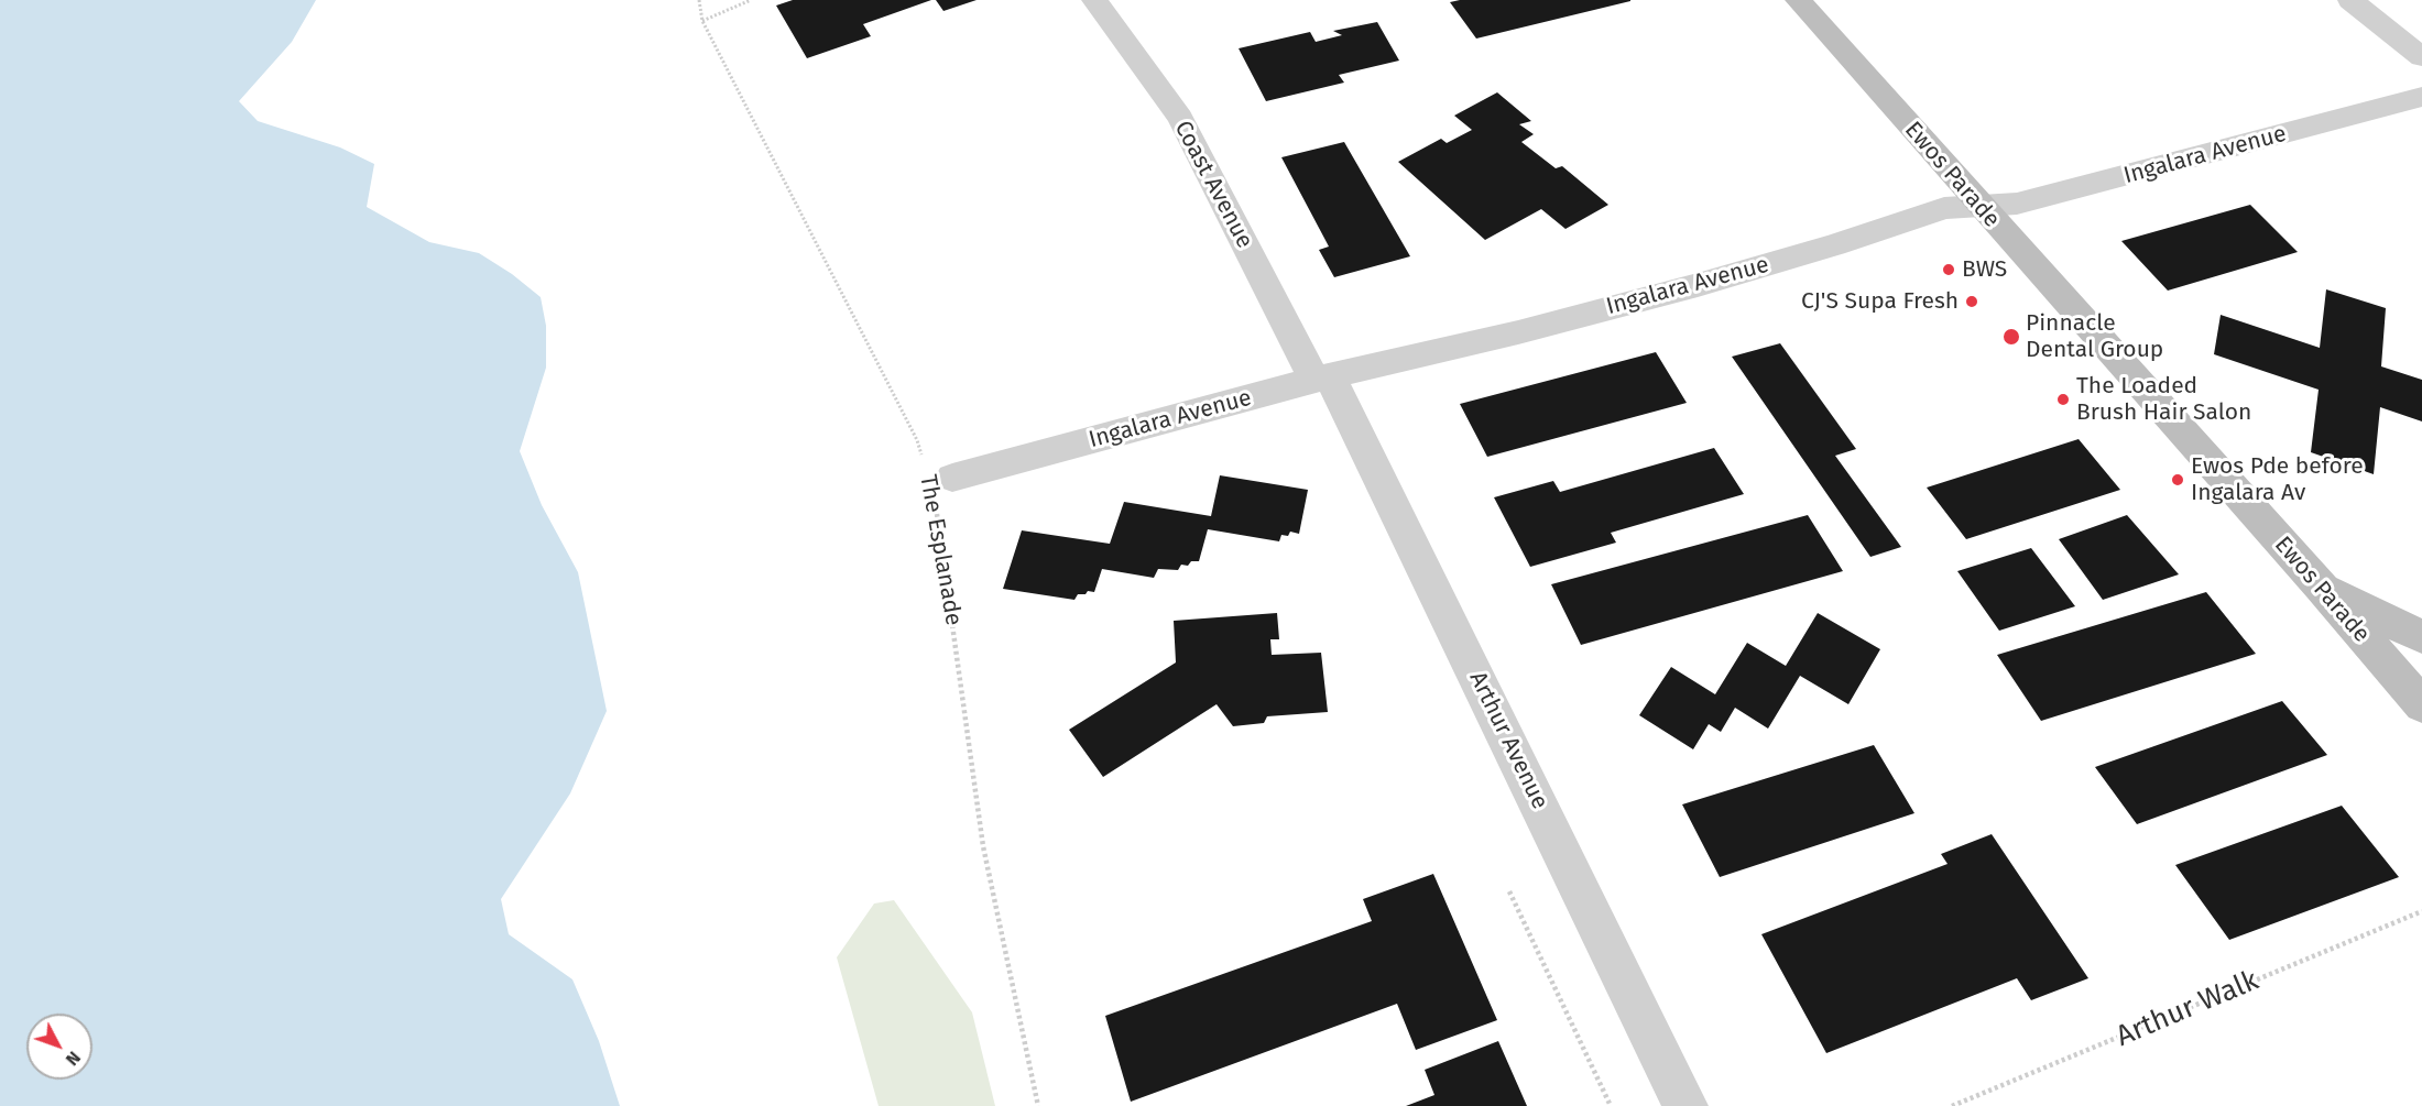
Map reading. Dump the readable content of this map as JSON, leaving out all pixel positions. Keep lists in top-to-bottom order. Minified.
{"streets":{"street":["Ingalara Avenue","Ewos Parade","Coast Avenue","Arthur Avenue"],"path":["The Esplanade","Arthur Walk"]},"crossings":[["Ingalara Avenue","Ewos Parade"],["Ingalara Avenue","Coast Avenue"],["Ingalara Avenue","Arthur Avenue"],["Coast Avenue","Arthur Avenue"]],"places":["BWS","CJ'S Supa Fresh","Pinnacle Dental Group","The Loaded Brush Hair Salon","Ewos Pde before Ingalara Av"],"north":"bottom right"}
